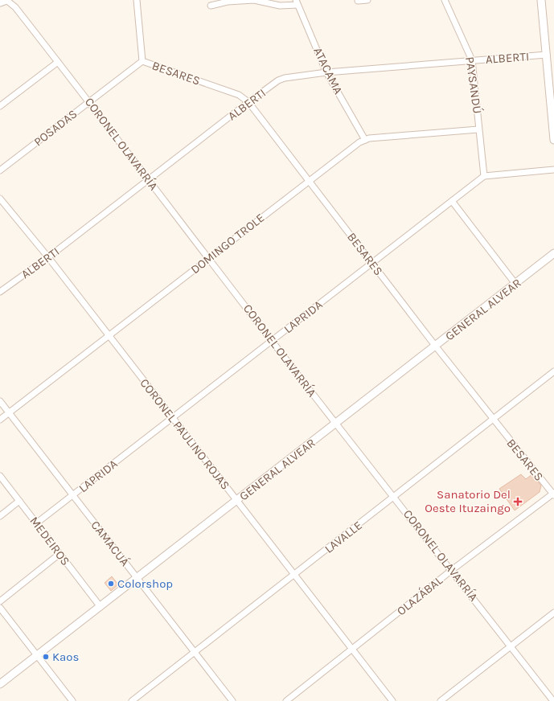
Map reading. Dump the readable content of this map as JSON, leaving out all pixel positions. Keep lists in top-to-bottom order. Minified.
{"streets":{"street":["ALBERTI","ATACAMA","BESARES","PAYSANDÚ","POSADAS","CORONEL OLAVARRÍA","DOMINGO TROLE","GENERAL ALVEAR","LAPRIDA","CORONEL PAULINO ROJAS","LAVALLE","MEDEIROS","CAMACUÁ","OLAZÁBAL"]},"crossings":[["ALBERTI","ATACAMA"],["ALBERTI","BESARES"],["ALBERTI","PAYSANDÚ"],["ALBERTI","CORONEL OLAVARRÍA"],["ALBERTI","CORONEL PAULINO ROJAS"],["ATACAMA","DOMINGO TROLE"],["BESARES","POSADAS"],["BESARES","DOMINGO TROLE"],["BESARES","GENERAL ALVEAR"],["BESARES","LAPRIDA"],["BESARES","LAVALLE"],["BESARES","OLAZÁBAL"],["PAYSANDÚ","LAPRIDA"],["POSADAS","CORONEL OLAVARRÍA"],["CORONEL OLAVARRÍA","DOMINGO TROLE"],["CORONEL OLAVARRÍA","GENERAL ALVEAR"],["CORONEL OLAVARRÍA","LAPRIDA"],["CORONEL OLAVARRÍA","LAVALLE"],["CORONEL OLAVARRÍA","OLAZÁBAL"],["DOMINGO TROLE","CORONEL PAULINO ROJAS"],["DOMINGO TROLE","CAMACUÁ"],["GENERAL ALVEAR","CORONEL PAULINO ROJAS"],["GENERAL ALVEAR","MEDEIROS"],["GENERAL ALVEAR","CAMACUÁ"],["LAPRIDA","CORONEL PAULINO ROJAS"],["LAPRIDA","MEDEIROS"],["LAPRIDA","CAMACUÁ"],["CORONEL PAULINO ROJAS","LAVALLE"],["CORONEL PAULINO ROJAS","OLAZÁBAL"],["LAVALLE","CAMACUÁ"]],"places":{"health":["Sanatorio Del Oeste Ituzaingo"],"other":["Colorshop","Kaos"]}}
